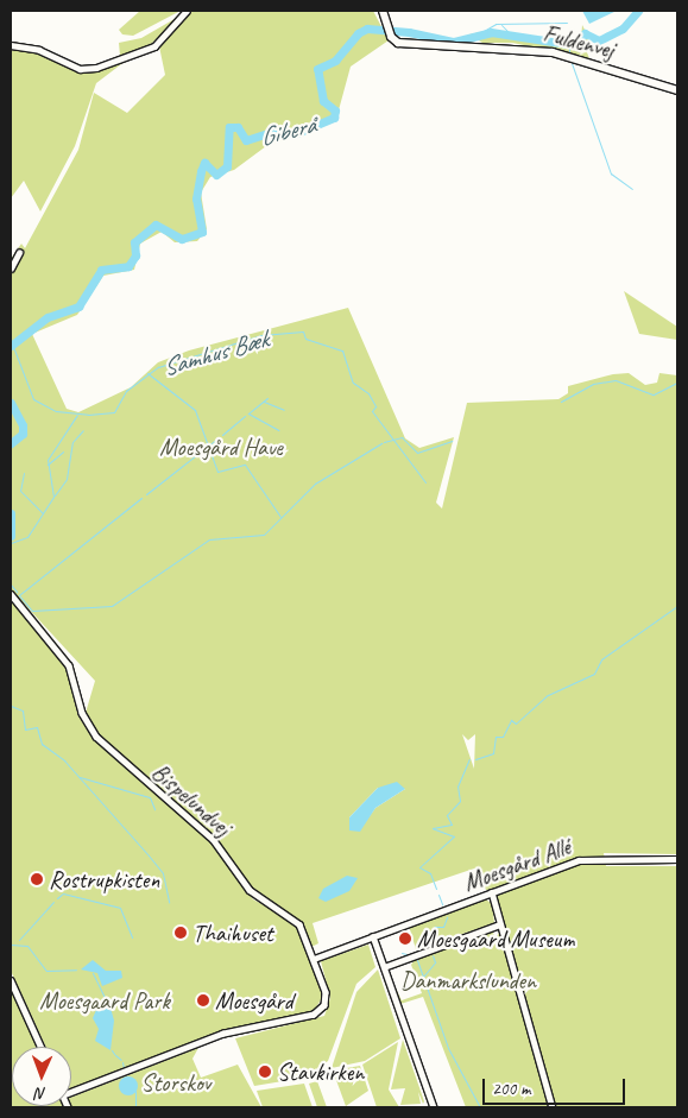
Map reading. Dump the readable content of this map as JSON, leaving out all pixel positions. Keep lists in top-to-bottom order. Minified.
{"streets":{"street":["Fuldenvej","Bispelundvej","Moesgård Allé"]},"crossings":[["Bispelundvej","Moesgård Allé"]],"water":["Giberå","Samhus Bæk"],"parks":["Moesgård Have","Danmarkslunden","Moesgaard Park","Storskov"],"places":["Rostrupkisten","Thaihuset","Moesgaard Museum","Moesgård","Stavkirken"],"scale_bar":"200 m","north":"bottom"}
